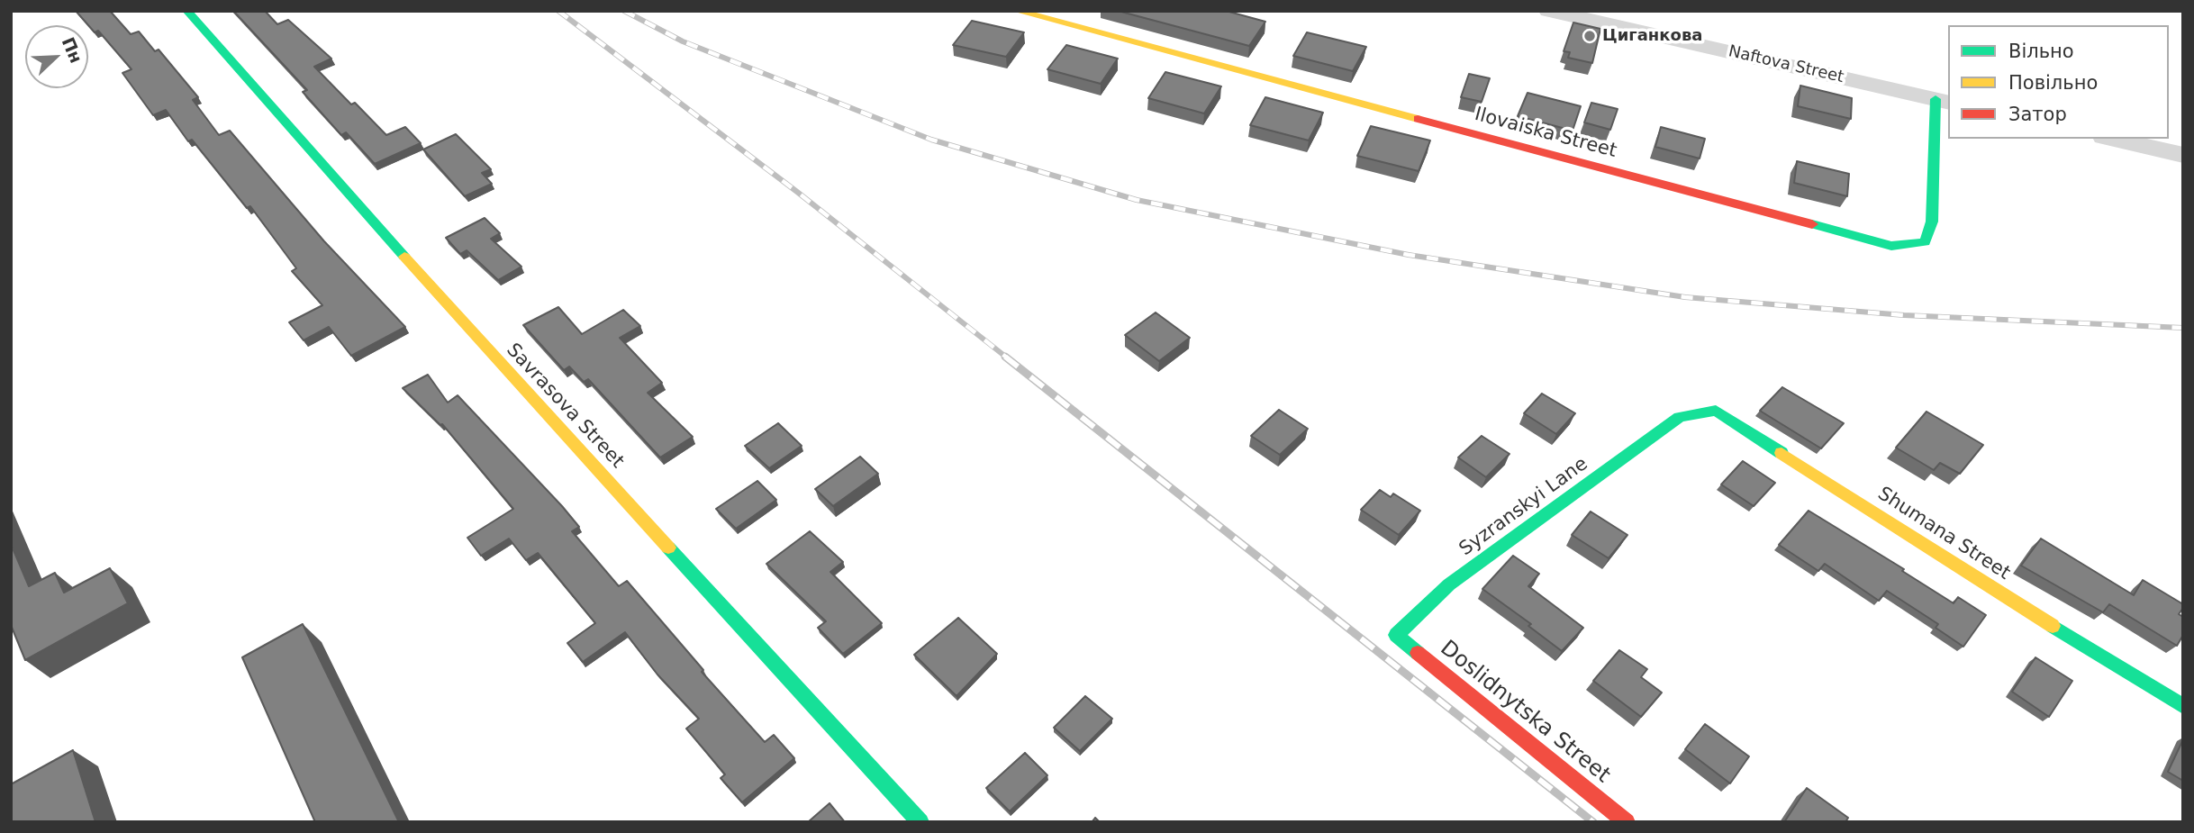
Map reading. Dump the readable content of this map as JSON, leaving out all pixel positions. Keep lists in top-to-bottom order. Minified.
{"streets":{"street":["Naftova Street","Ilovaiska Street","Savrasova Street","Syzranskyi Lane","Shumana Street","Doslidnytska Street"]},"crossings":[["Naftova Street","Ilovaiska Street"],["Syzranskyi Lane","Shumana Street"],["Syzranskyi Lane","Doslidnytska Street"]],"places":["Циганкова"],"legend":["Вільно","Повільно","Затор"],"north":"top right"}
